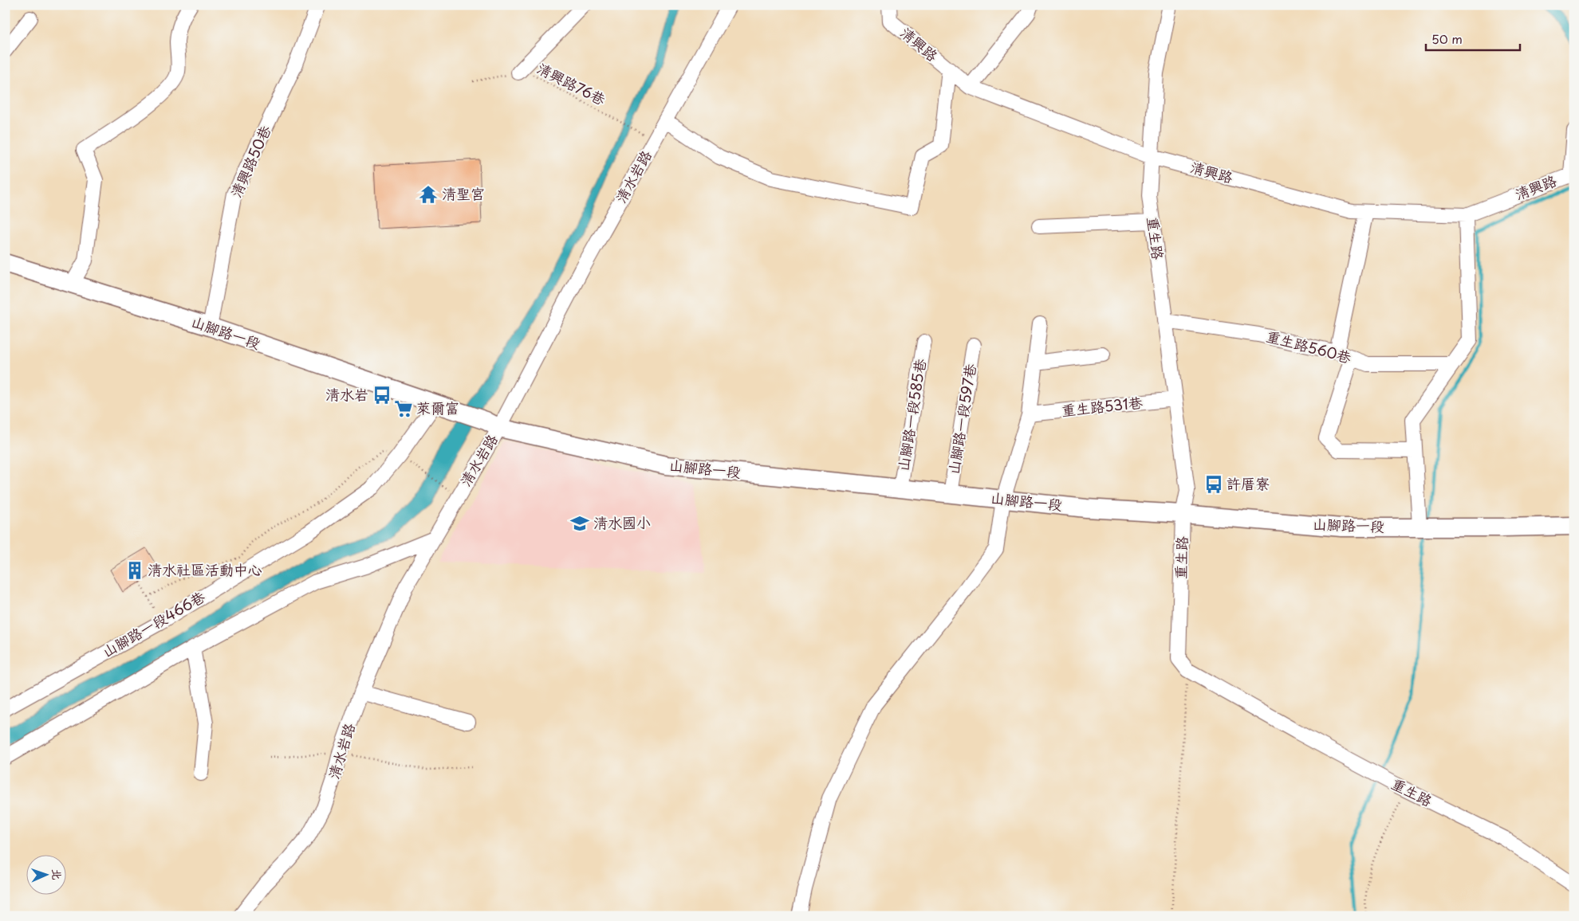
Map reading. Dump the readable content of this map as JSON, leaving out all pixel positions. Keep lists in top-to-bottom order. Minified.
{"streets":{"main road":["山腳路一段"],"street":["清興路","清興路50巷","清水岩路","重生路","重生路560巷","重生路531巷","山腳路一段585巷","山腳路一段597巷","山腳路一段466巷"],"path":["清興路76巷"]},"crossings":[["清興路","重生路"],["清興路76巷","清水岩路"],["清興路50巷","山腳路一段"],["清水岩路","山腳路一段"],["重生路","山腳路一段"],["重生路","重生路560巷"],["重生路","重生路531巷"],["山腳路一段","山腳路一段585巷"],["山腳路一段","山腳路一段597巷"],["山腳路一段","山腳路一段466巷"]],"places":{"temple":["清聖宮"],"bus stop":["清水岩","許厝寮"],"supermarket":["萊爾富"],"school or university":["清水國小"],"building":["清水社區活動中心"]},"scale_bar":"50 m","north":"right"}
